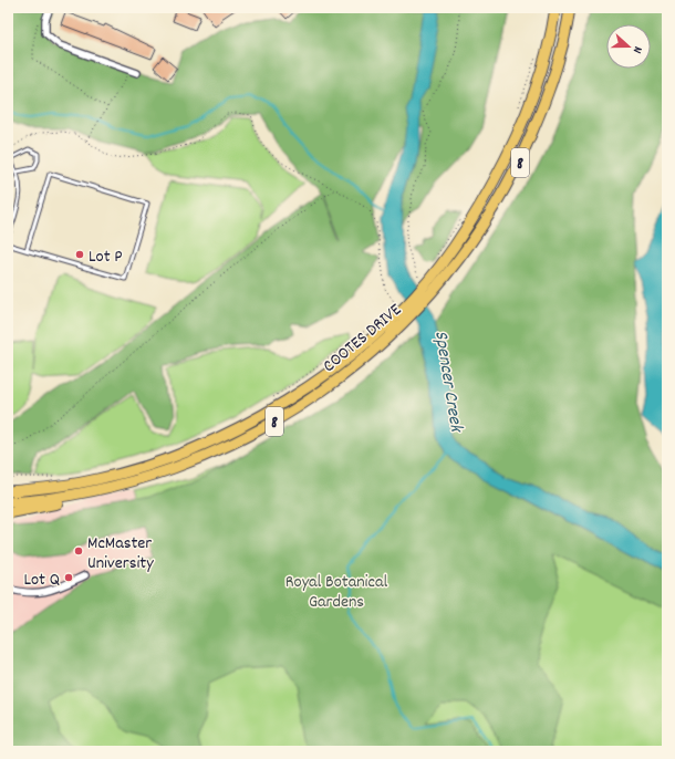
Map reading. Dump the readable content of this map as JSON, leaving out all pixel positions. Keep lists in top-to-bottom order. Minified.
{"streets":{"main road":["8","COOTES DRIVE"]},"water":["Spencer Creek"],"parks":["Royal Botanical Gardens"],"places":["Lot P","McMaster University","Lot Q"],"north":"right"}
